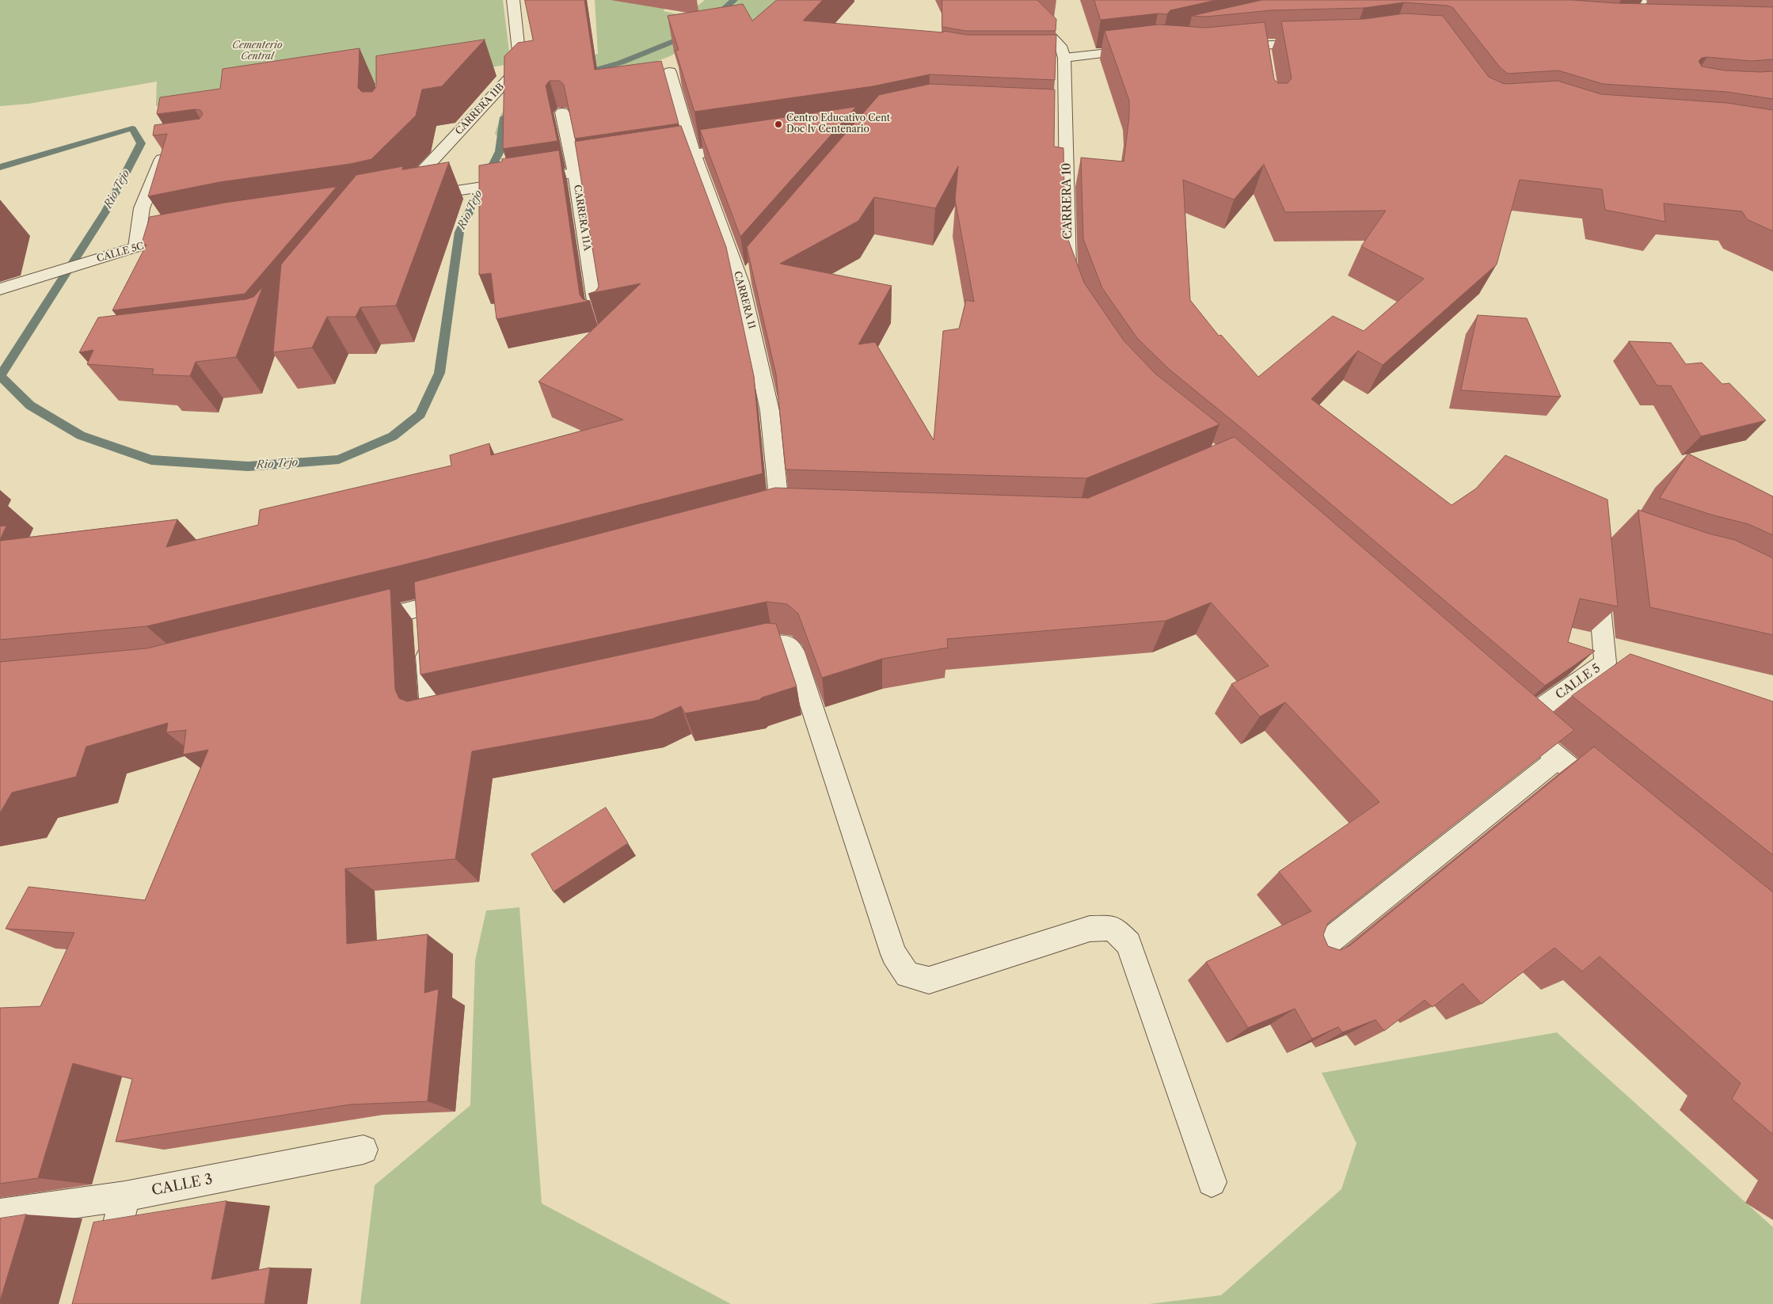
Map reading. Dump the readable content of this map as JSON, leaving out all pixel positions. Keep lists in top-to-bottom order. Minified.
{"streets":{"street":["CARRERA 11B","CARRERA 10","CARRERA 11A","CALLE 5C","CARRERA 11","CALLE 5","CALLE 3"]},"crossings":[["CARRERA 11B","CARRERA 11A"]],"water":["Rio Tejo"],"parks":["Cementerio Central"],"places":["Centro Educativo Cent Doc Iv Centenario"]}
